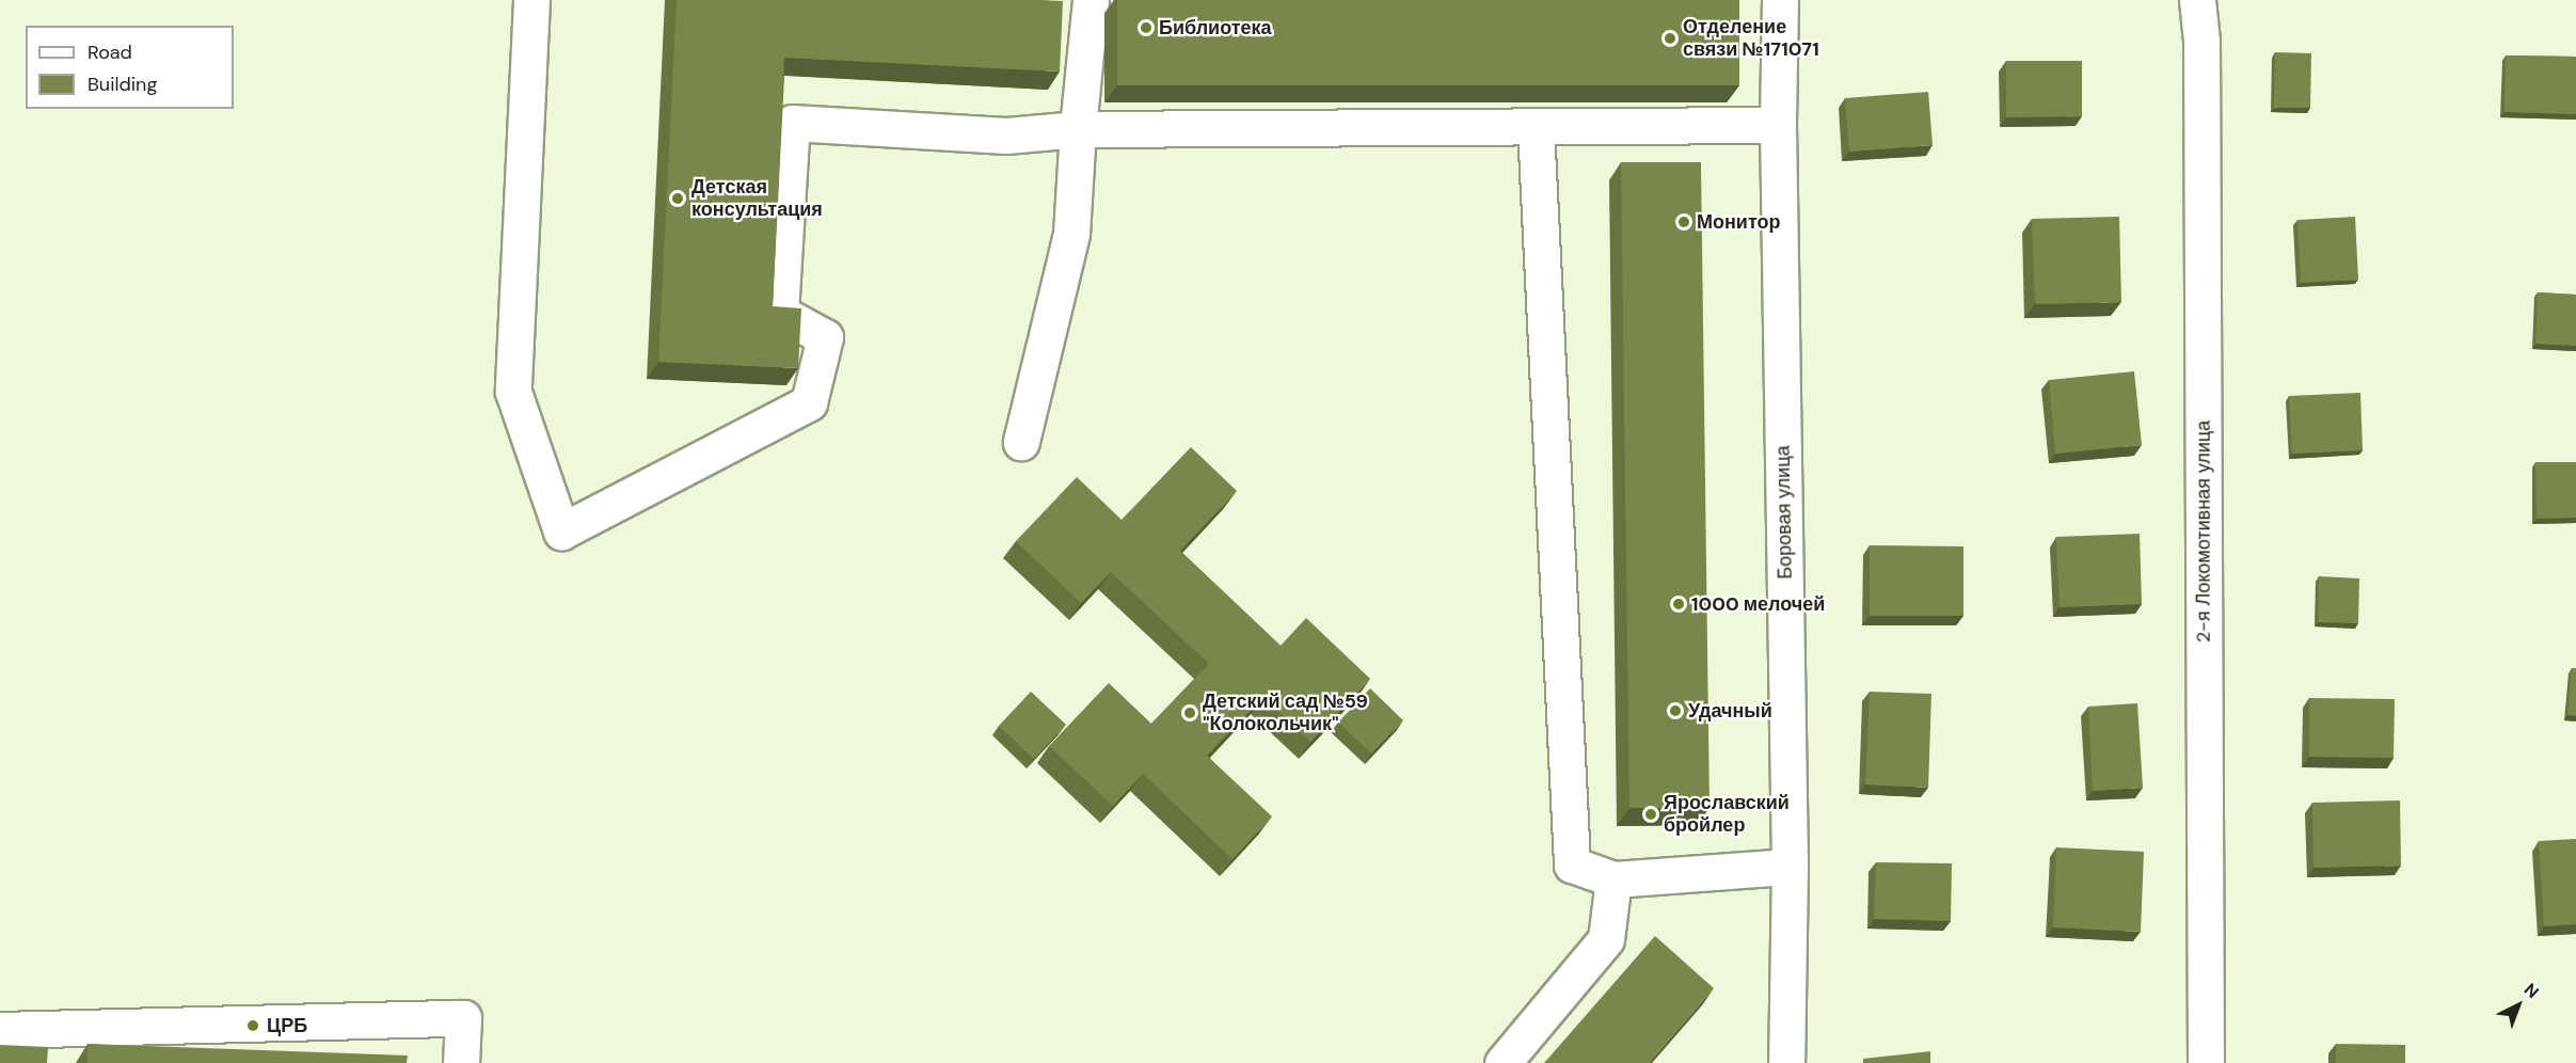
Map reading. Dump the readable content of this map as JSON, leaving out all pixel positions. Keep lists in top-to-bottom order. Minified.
{"streets":{"street":["Боровая улица","2-я Локомотивная улица"]},"places":["Библиотека","Отделение связи №171071","Детская консультация","Монитор","1000 мелочей","Удачный","Детский сад №59 \"Колокольчик\"","Ярославский бройлер","ЦРБ"],"legend":["Road","Building"],"north":"top right"}
